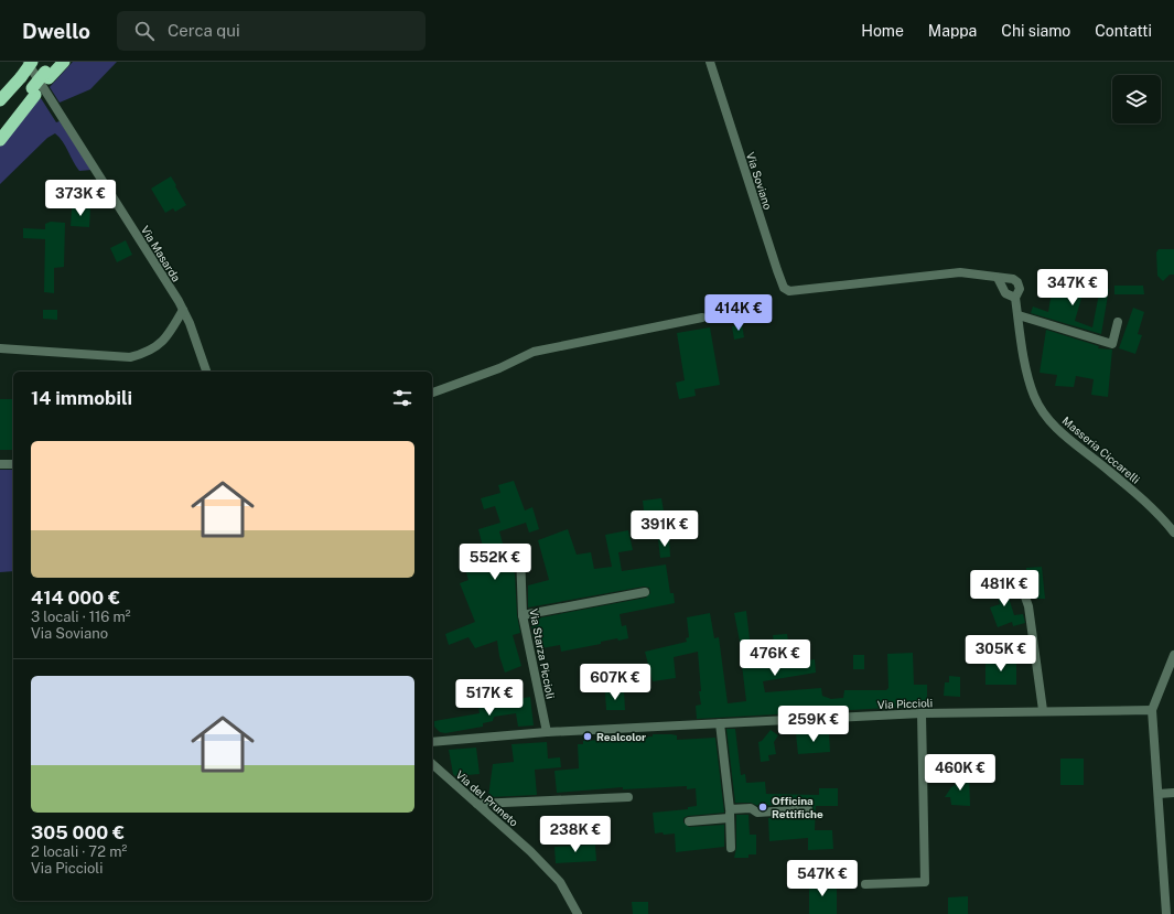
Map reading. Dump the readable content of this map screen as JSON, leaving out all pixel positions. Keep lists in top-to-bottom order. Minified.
{"streets":{"street":["Via Soviano","Via Masarda","Masseria Ciccarelli","Via Starza Piccioli","Via Piccioli","Via del Pruneto"]},"crossings":[["Via Soviano","Masseria Ciccarelli"],["Via Starza Piccioli","Via Piccioli"]],"places":["Realcolor","Officina Rettifiche"],"page":{"header":"Dwello","search":"Cerca qui","nav":["Home","Mappa","Chi siamo","Contatti"],"price":["373K €","347K €","414K €","391K €","552K €","481K €","305K €","476K €","607K €","517K €","259K €","460K €","238K €","547K €"],"heading":"14 immobili","list":[{"name":"414 000 €","note":"3 locali · 116 m² · Via Soviano"},{"name":"305 000 €","note":"2 locali · 72 m² · Via Piccioli"}]}}
